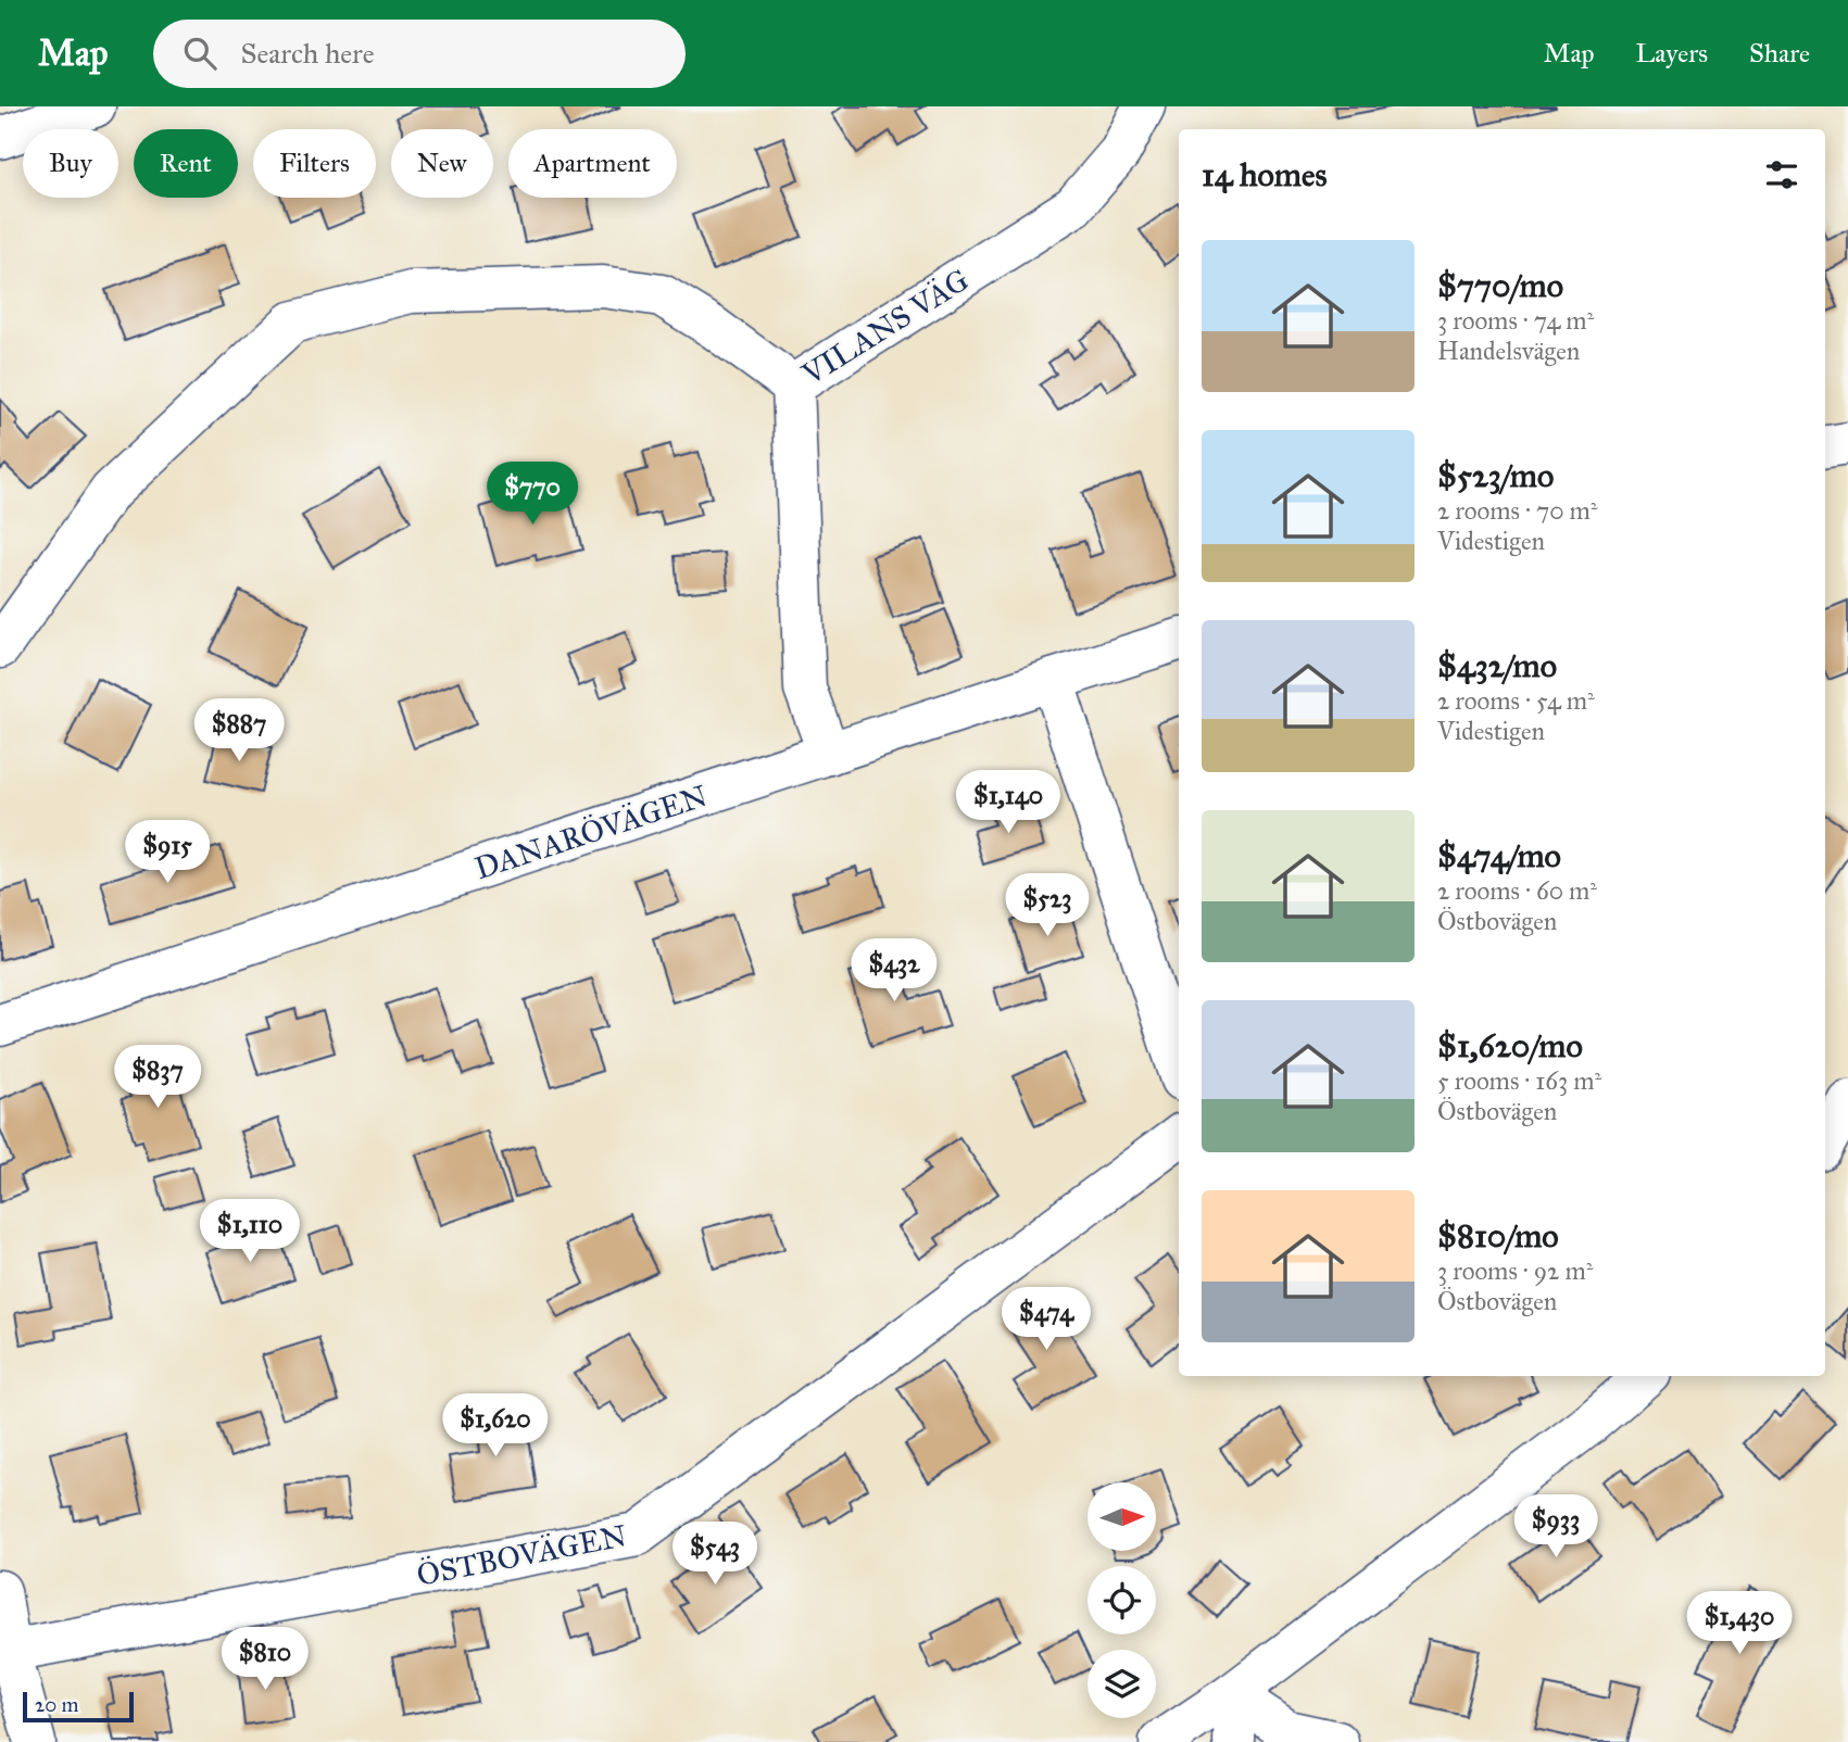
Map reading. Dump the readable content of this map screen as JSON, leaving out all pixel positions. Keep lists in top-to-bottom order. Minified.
{"streets":{"street":["VILANS VÄG","DANARÖVÄGEN","ÖSTBOVÄGEN"]},"crossings":[["VILANS VÄG","DANARÖVÄGEN"]],"scale_bar":"20 m","north":"right","page":{"header":"Map","search":"Search here","nav":["Map","Layers","Share"],"chip":["Buy","Rent","Filters","New","Apartment"],"heading":"14 homes","list":[{"name":"$770/mo","note":"3 rooms · 74 m² · Handelsvägen"},{"name":"$523/mo","note":"2 rooms · 70 m² · Videstigen"},{"name":"$432/mo","note":"2 rooms · 54 m² · Videstigen"},{"name":"$474/mo","note":"2 rooms · 60 m² · Östbovägen"},{"name":"$1,620/mo","note":"5 rooms · 163 m² · Östbovägen"},{"name":"$810/mo","note":"3 rooms · 92 m² · Östbovägen"}],"price":["$770","$887","$1,140","$915","$523","$432","$837","$1,110","$474","$1,620","$933","$543","$1,430","$810"],"scale":"20 m"}}
